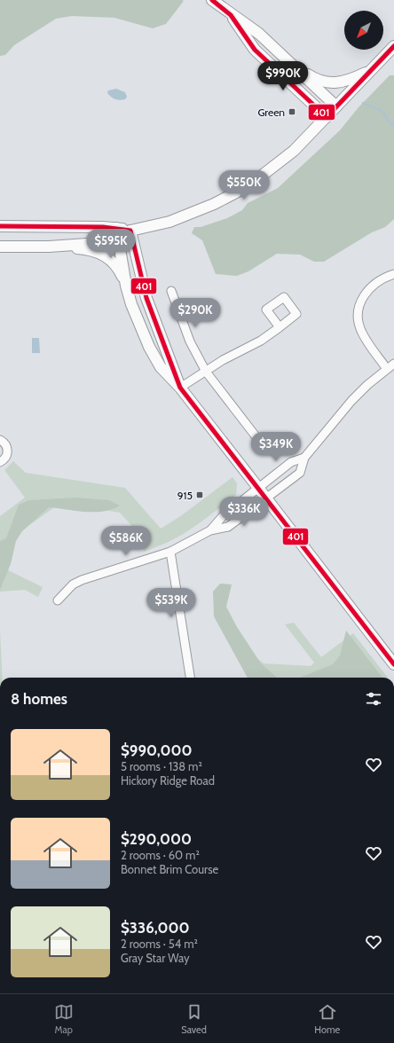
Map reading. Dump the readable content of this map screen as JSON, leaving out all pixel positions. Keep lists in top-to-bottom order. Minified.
{"places":{"transit":["Green","915"]},"lines":["transit line 401"],"north":"bottom left","page":{"price":["$990K","$550K","$595K","$290K","$349K","$336K","$586K","$539K"],"heading":"8 homes","list":[{"name":"$990,000","note":"5 rooms · 138 m² · Hickory Ridge Road"},{"name":"$290,000","note":"2 rooms · 60 m² · Bonnet Brim Course"},{"name":"$336,000","note":"2 rooms · 54 m² · Gray Star Way"}],"tabs":["Map","Saved","Home"]}}
